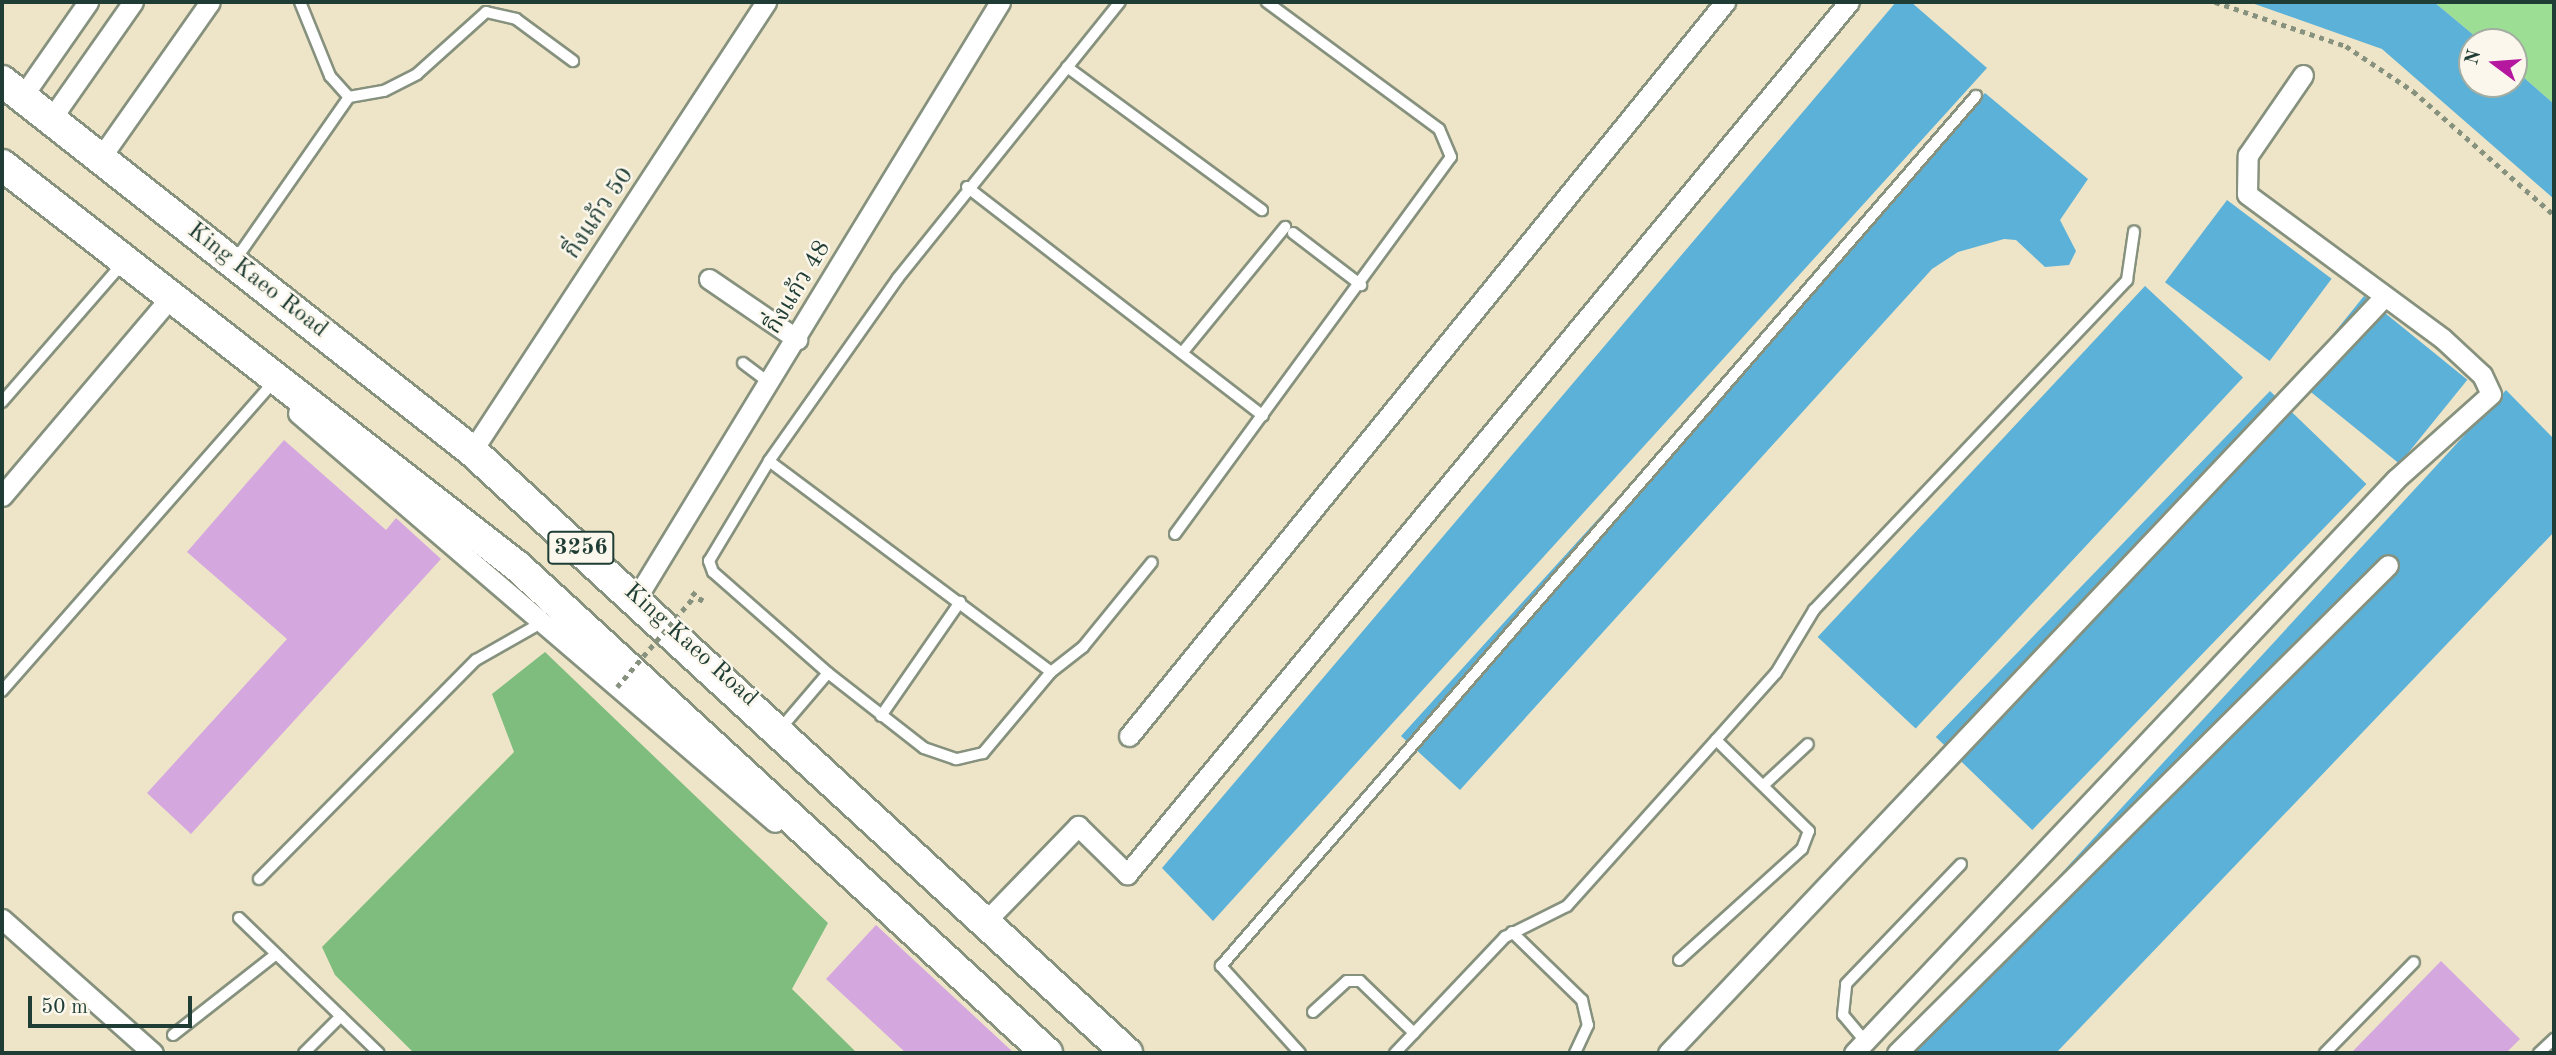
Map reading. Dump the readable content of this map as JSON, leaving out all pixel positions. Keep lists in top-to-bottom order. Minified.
{"streets":{"main road":["King Kaeo Road","3256"],"street":["กิ่งแก้ว 50","กิ่งแก้ว 48"]},"crossings":[["กิ่งแก้ว 50","King Kaeo Road"],["King Kaeo Road","กิ่งแก้ว 48"]],"scale_bar":"50 m","north":"left"}
